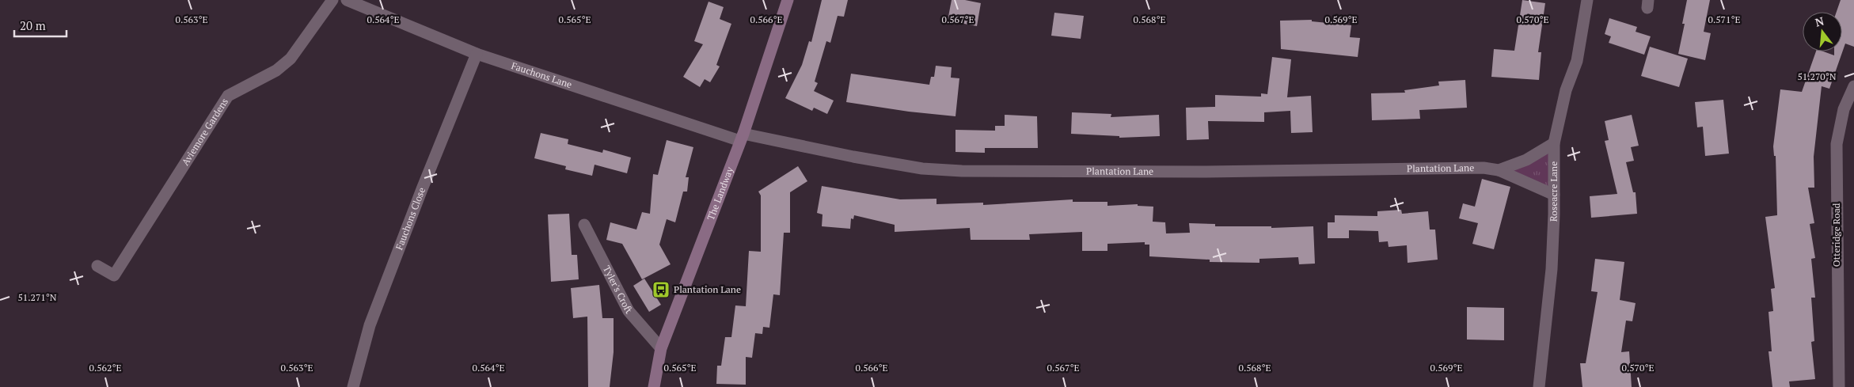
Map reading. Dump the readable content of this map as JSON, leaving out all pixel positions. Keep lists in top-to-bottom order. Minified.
{"streets":{"street":["Fauchons Lane","Aviemore Gardens","Plantation Lane","Roseacre Lane","The Landway","Fauchons Close","Otteridge Road","Tyler's Croft"]},"crossings":[["Fauchons Lane","Plantation Lane"],["Fauchons Lane","The Landway"],["Fauchons Lane","Fauchons Close"],["Plantation Lane","Roseacre Lane"],["Plantation Lane","The Landway"],["The Landway","Tyler's Croft"]],"places":{"bus stop":["Plantation Lane"]},"scale_bar":"20 m","north":"top","coordinates":["0.563°E","0.564°E","0.565°E","0.566°E","0.567°E","0.568°E","0.569°E","0.570°E","0.571°E","51.270°N","51.271°N","0.562°E"]}
